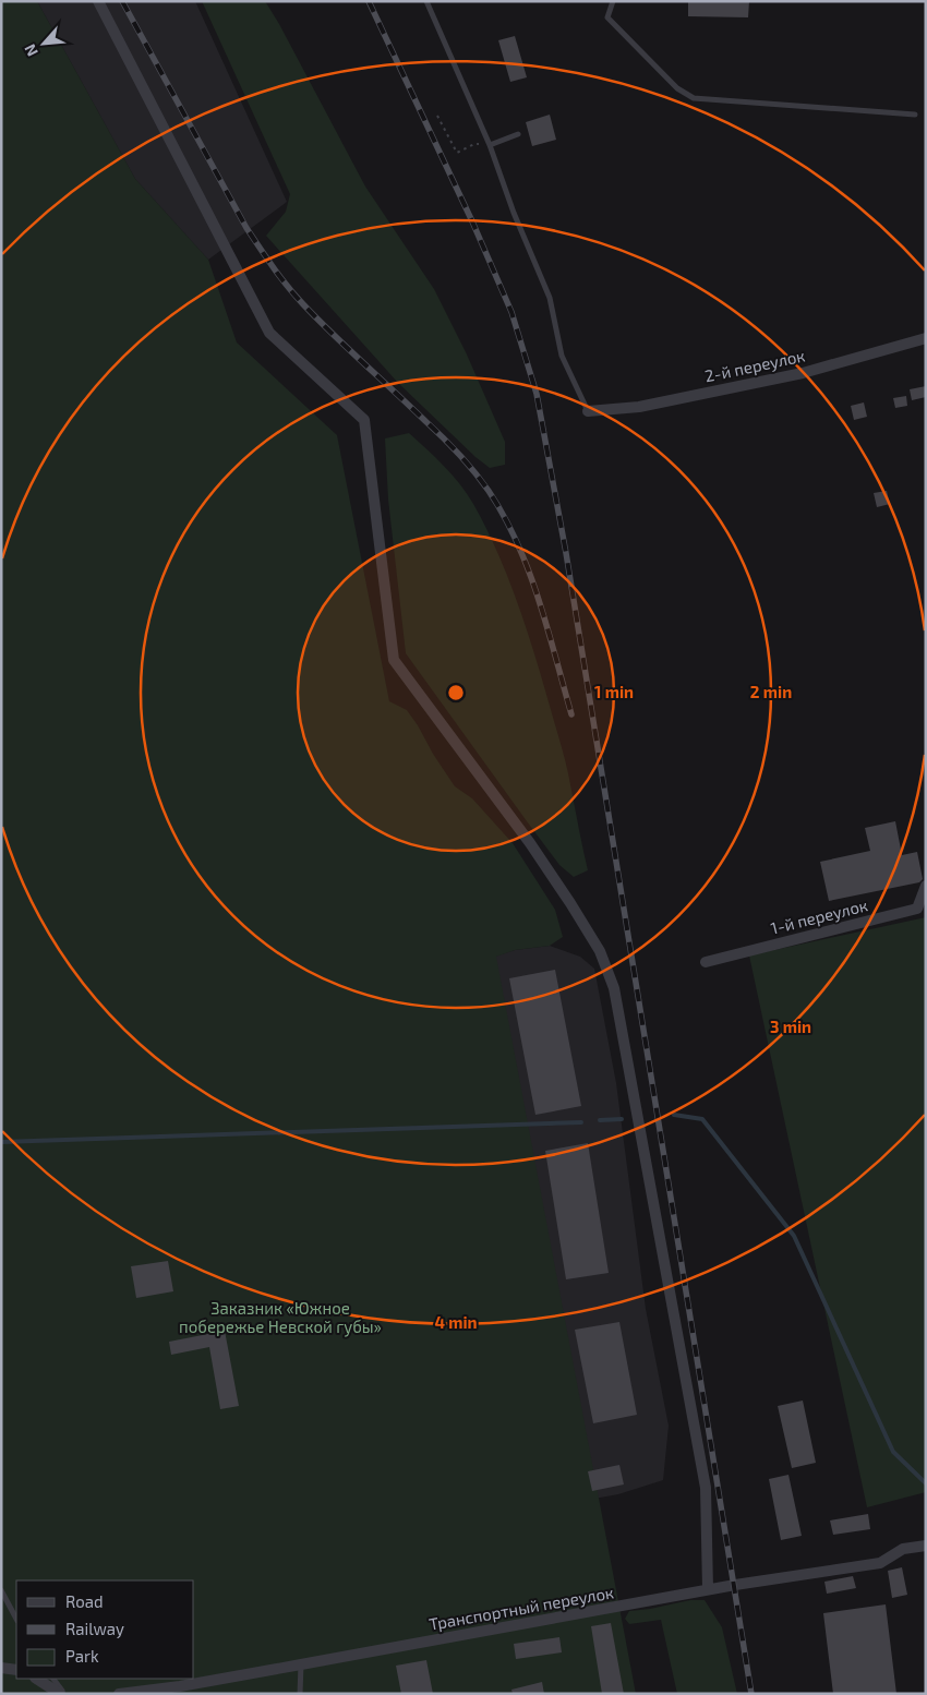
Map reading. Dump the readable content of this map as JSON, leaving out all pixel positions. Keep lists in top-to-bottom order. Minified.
{"streets":{"street":["2-й переулок","1-й переулок","Транспортный переулок"]},"parks":["Заказник «Южное побережье Невской губы»"],"legend":["Road","Railway","Park"],"north":"bottom left","rings":["1 min","2 min","3 min","4 min"]}
